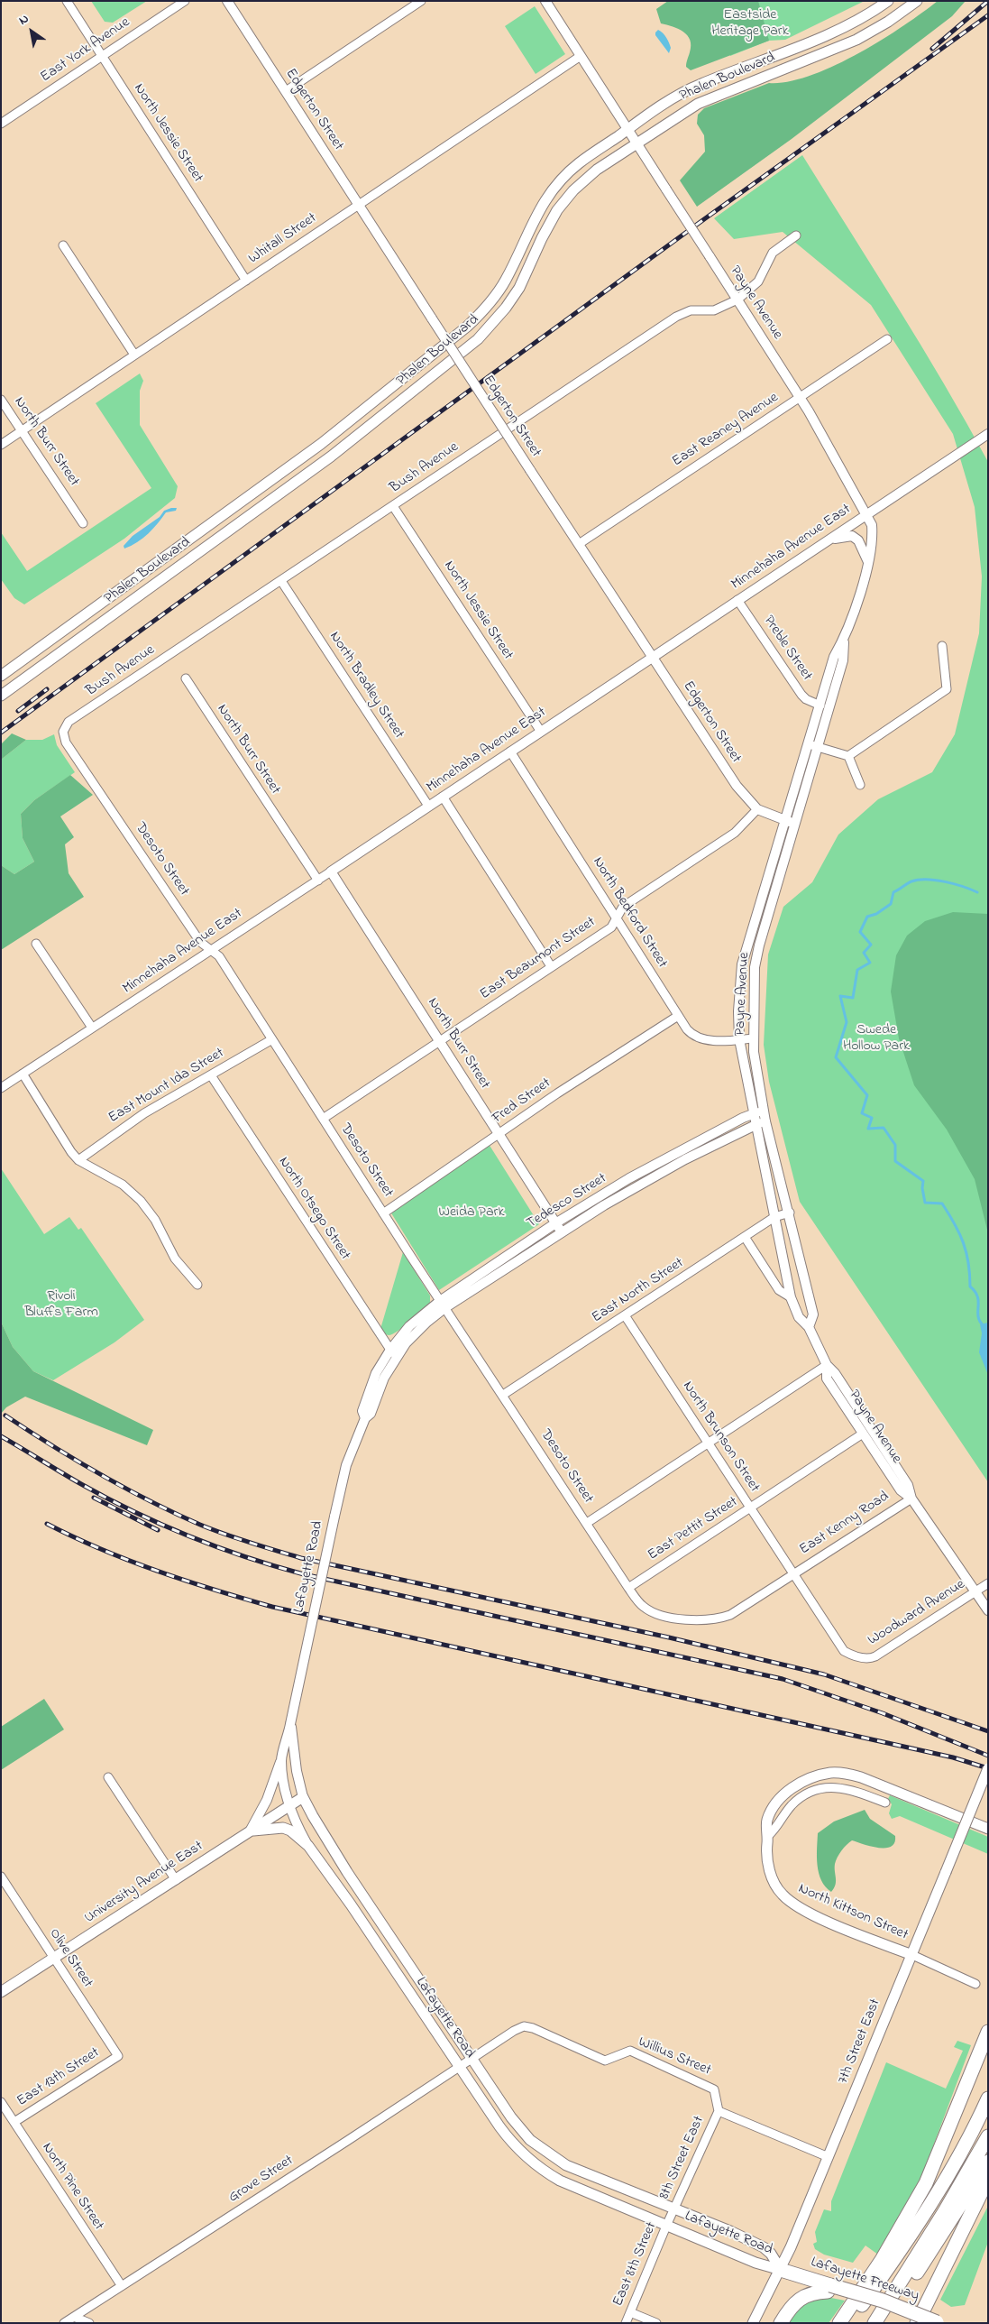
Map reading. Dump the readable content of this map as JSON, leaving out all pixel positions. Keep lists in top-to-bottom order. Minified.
{"streets":{"highway":["Lafayette Freeway"],"main road":["Phalen Boulevard","Lafayette Road","University Avenue East","North Kittson Street","7th Street East"],"street":["East York Avenue","Edgerton Street","North Jessie Street","Whitall Street","Payne Avenue","East Reaney Avenue","North Burr Street","Bush Avenue","Minnehaha Avenue East","Preble Street","North Bradley Street","Desoto Street","North Bedford Street","East Beaumont Street","East Mount Ida Street","Fred Street","Tedesco Street","North Otsego Street","East North Street","North Brunson Street","East Kenny Road","East Pettit Street","Woodward Avenue","Olive Street","Willius Street","East 13th Street","8th Street East","Grove Street","North Pine Street","East 8th Street"]},"crossings":[["East York Avenue","North Jessie Street"],["Phalen Boulevard","Payne Avenue"],["Edgerton Street","Whitall Street"],["Edgerton Street","Payne Avenue"],["Edgerton Street","East Reaney Avenue"],["Edgerton Street","Minnehaha Avenue East"],["Edgerton Street","East Beaumont Street"],["North Jessie Street","Whitall Street"],["North Jessie Street","Bush Avenue"],["North Jessie Street","Minnehaha Avenue East"],["Whitall Street","Payne Avenue"],["Whitall Street","North Burr Street"],["Payne Avenue","East Reaney Avenue"],["Payne Avenue","Bush Avenue"],["Payne Avenue","Minnehaha Avenue East"],["Payne Avenue","Preble Street"],["Payne Avenue","North Bedford Street"],["Payne Avenue","Tedesco Street"],["Payne Avenue","East North Street"],["Payne Avenue","East Kenny Road"],["Payne Avenue","East Pettit Street"],["Payne Avenue","Woodward Avenue"],["North Burr Street","Minnehaha Avenue East"],["North Burr Street","East Beaumont Street"],["North Burr Street","Fred Street"],["North Burr Street","Tedesco Street"],["Bush Avenue","North Bradley Street"],["Bush Avenue","Desoto Street"],["Minnehaha Avenue East","Preble Street"],["Minnehaha Avenue East","North Bradley Street"],["Minnehaha Avenue East","Desoto Street"],["Minnehaha Avenue East","North Bedford Street"],["Desoto Street","East Beaumont Street"],["Desoto Street","East Mount Ida Street"],["Desoto Street","Fred Street"],["Desoto Street","Tedesco Street"],["Desoto Street","East North Street"],["Desoto Street","East Kenny Road"],["Desoto Street","East Pettit Street"],["North Bedford Street","East Beaumont Street"],["North Bedford Street","Fred Street"],["East Mount Ida Street","North Otsego Street"],["Tedesco Street","Lafayette Road"],["North Otsego Street","Lafayette Road"],["East North Street","North Brunson Street"],["North Brunson Street","East Kenny Road"],["North Brunson Street","East Pettit Street"],["North Brunson Street","Woodward Avenue"],["East Kenny Road","Woodward Avenue"],["Lafayette Road","University Avenue East"],["Lafayette Road","7th Street East"],["Lafayette Road","Willius Street"],["Lafayette Road","8th Street East"],["Lafayette Road","Grove Street"],["Lafayette Road","East 8th Street"],["Lafayette Road","Lafayette Freeway"],["University Avenue East","Olive Street"],["North Kittson Street","7th Street East"],["Olive Street","East 13th Street"],["7th Street East","Lafayette Freeway"],["Willius Street","8th Street East"],["Willius Street","Grove Street"],["East 13th Street","North Pine Street"],["8th Street East","East 8th Street"],["Grove Street","North Pine Street"]],"parks":["Eastside Heritage Park","Swede Hollow Park","Weida Park","Rivoli Bluffs Farm"],"north":"top left"}
